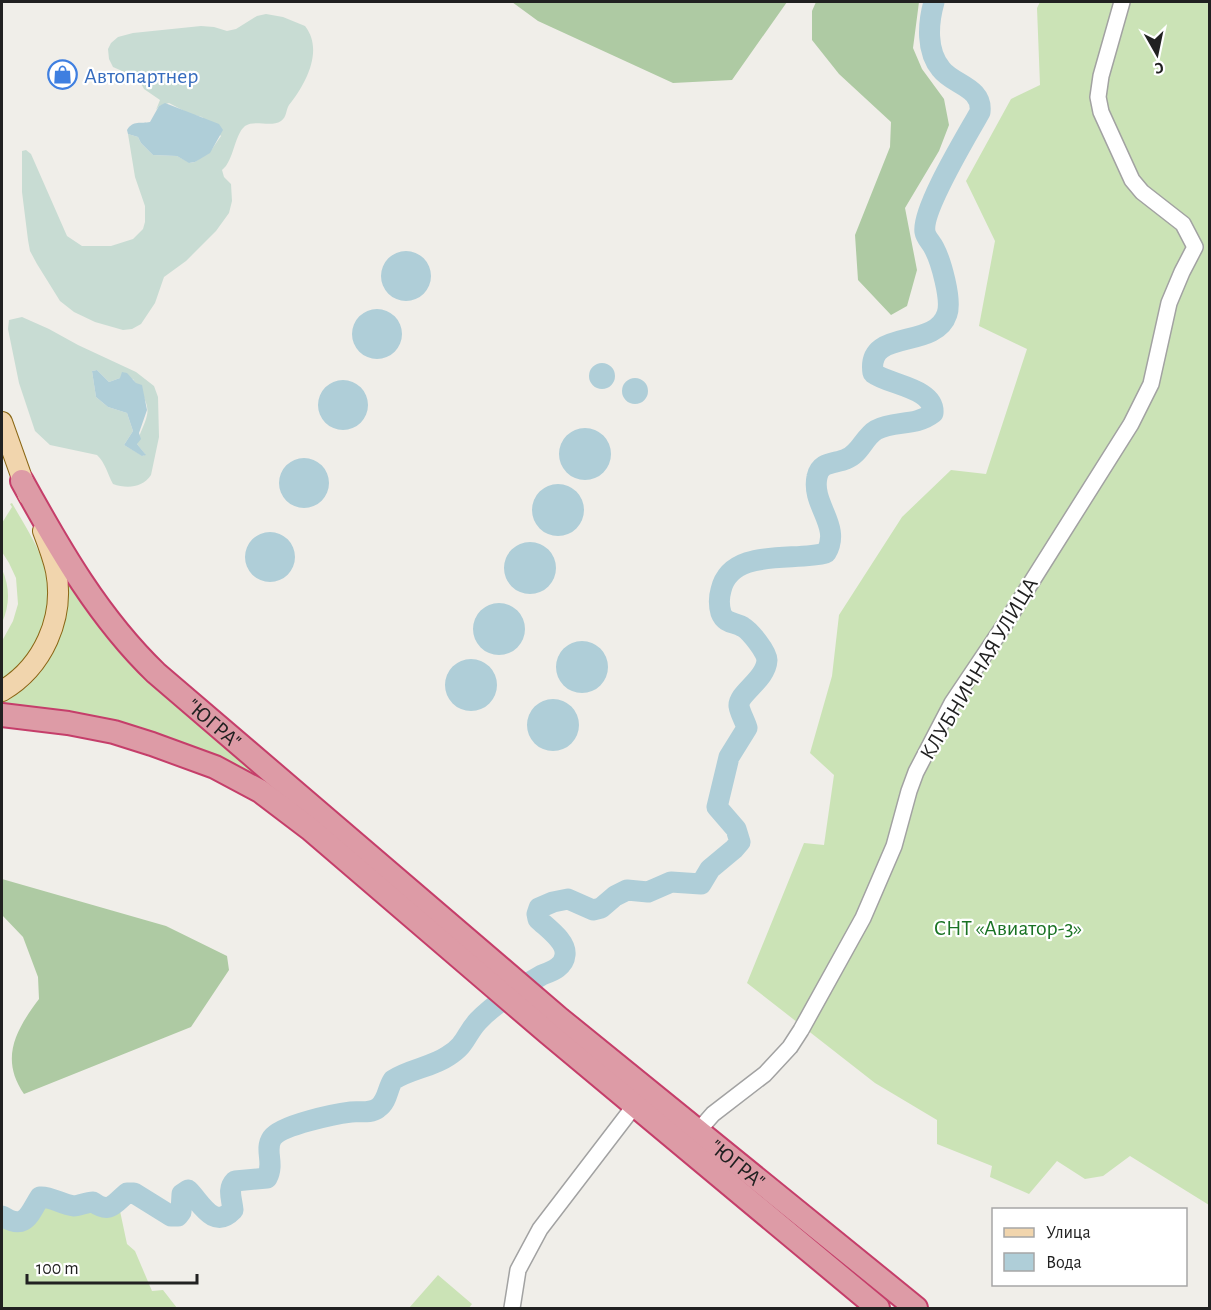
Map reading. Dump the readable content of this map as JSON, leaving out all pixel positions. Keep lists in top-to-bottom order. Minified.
{"streets":{"highway":["\"ЮГРА\""],"street":["КЛУБНИЧНАЯ УЛИЦА"]},"crossings":[["КЛУБНИЧНАЯ УЛИЦА","\"ЮГРА\""]],"parks":["СНТ «Авиатор-3»"],"places":{"shop":["Автопартнер"]},"legend":["Улица","Вода"],"scale_bar":"100 m","north":"bottom"}
